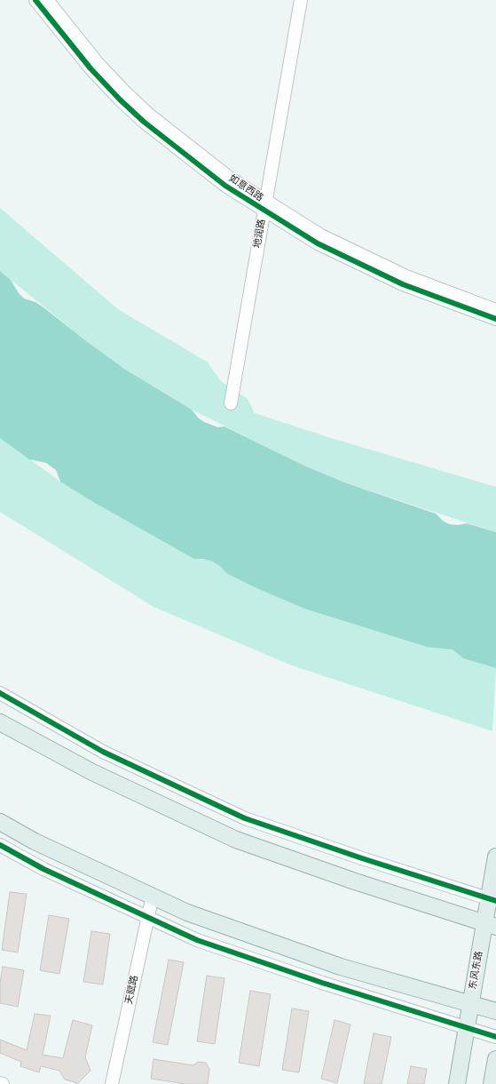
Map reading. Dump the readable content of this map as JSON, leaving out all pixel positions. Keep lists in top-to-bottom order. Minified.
{"streets":{"main road":["东风东路"],"street":["如意西路","地润路","天赋路"]},"crossings":[["如意西路","地润路"]]}
